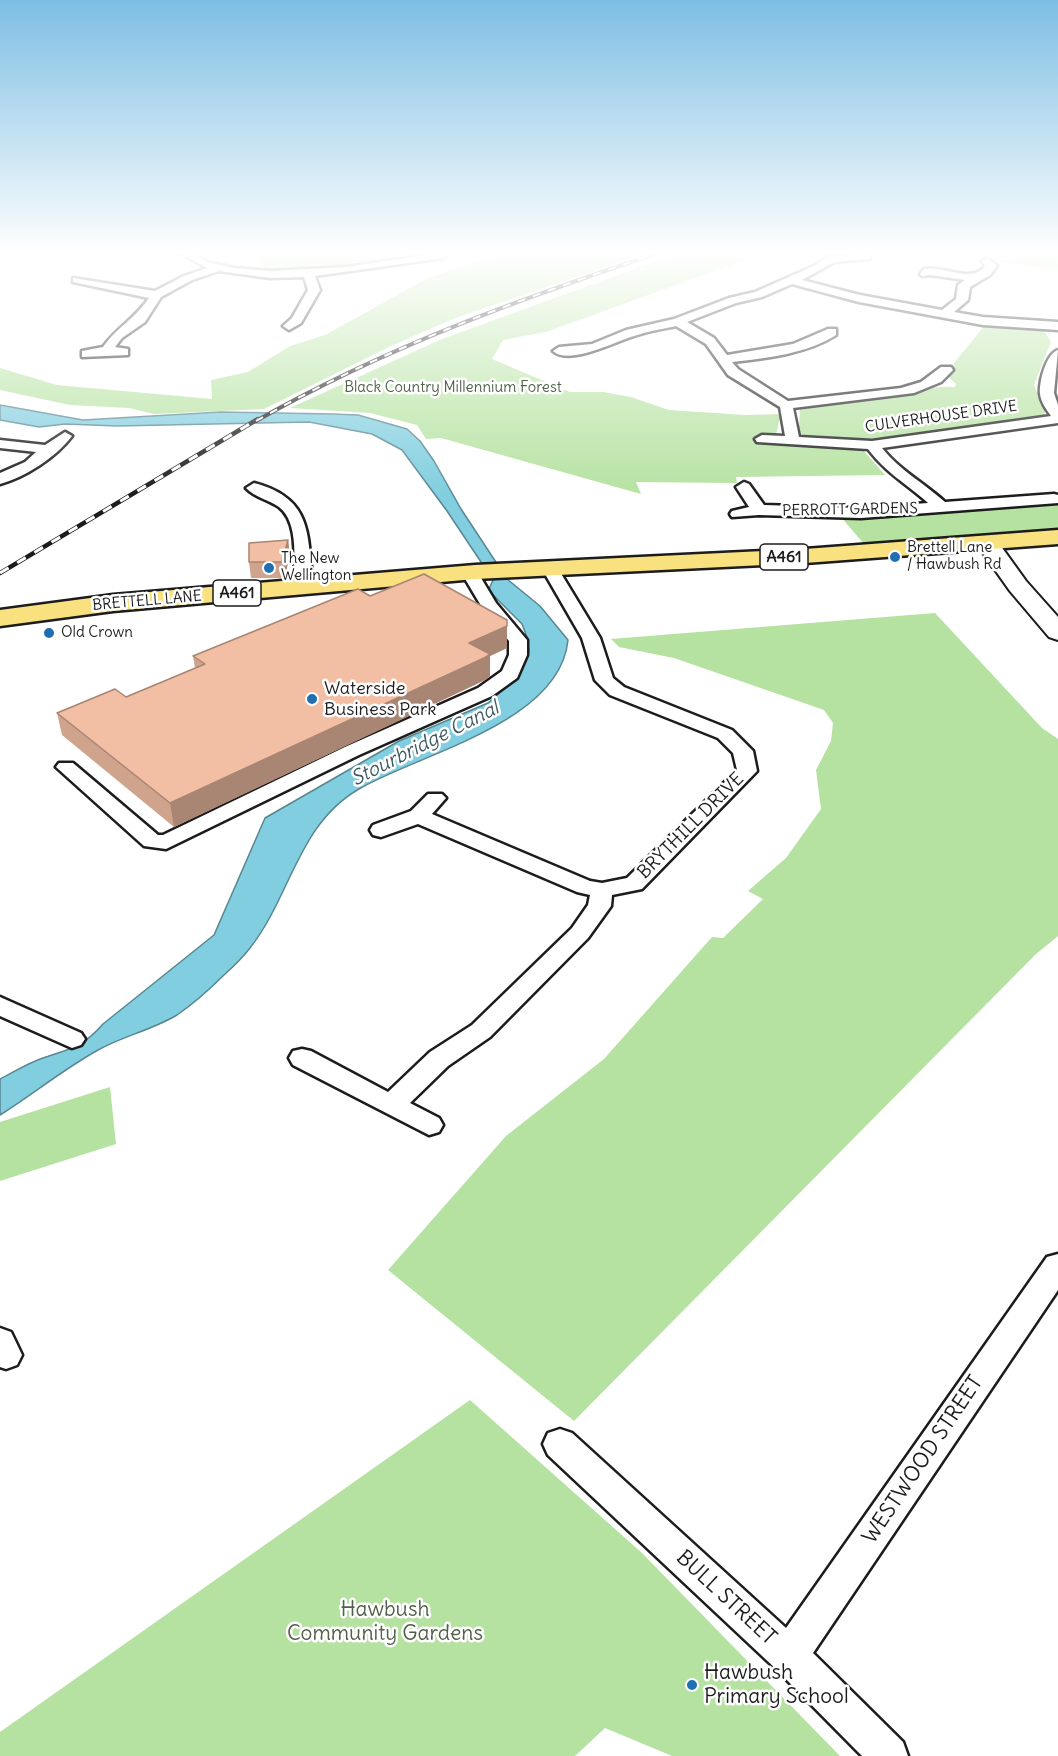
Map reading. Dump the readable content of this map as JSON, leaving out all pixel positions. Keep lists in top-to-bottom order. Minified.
{"streets":{"main road":["A461","BRETTELL LANE"],"street":["CULVERHOUSE DRIVE","PERROTT GARDENS","BRYTHILL DRIVE","WESTWOOD STREET","BULL STREET"]},"crossings":[["CULVERHOUSE DRIVE","PERROTT GARDENS"],["A461","BRETTELL LANE"],["A461","BRYTHILL DRIVE"],["WESTWOOD STREET","BULL STREET"]],"water":["Stourbridge Canal"],"parks":["Black Country Millennium Forest","Hawbush Community Gardens"],"places":["Brettell Lane / Hawbush Rd","The New Wellington","Old Crown","Waterside Business Park","Hawbush Primary School"]}
